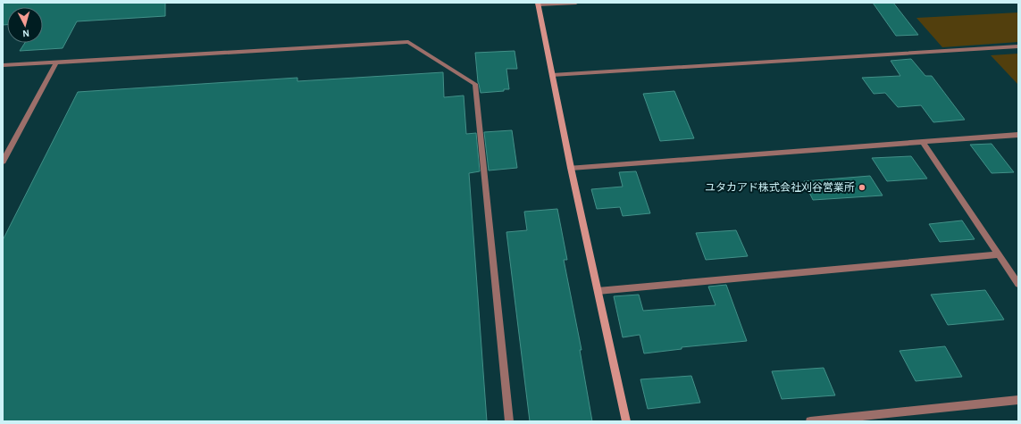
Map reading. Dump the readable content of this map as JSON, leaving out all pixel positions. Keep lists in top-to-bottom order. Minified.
{"places":["ユタカアド株式会社刈谷営業所"],"north":"bottom"}
